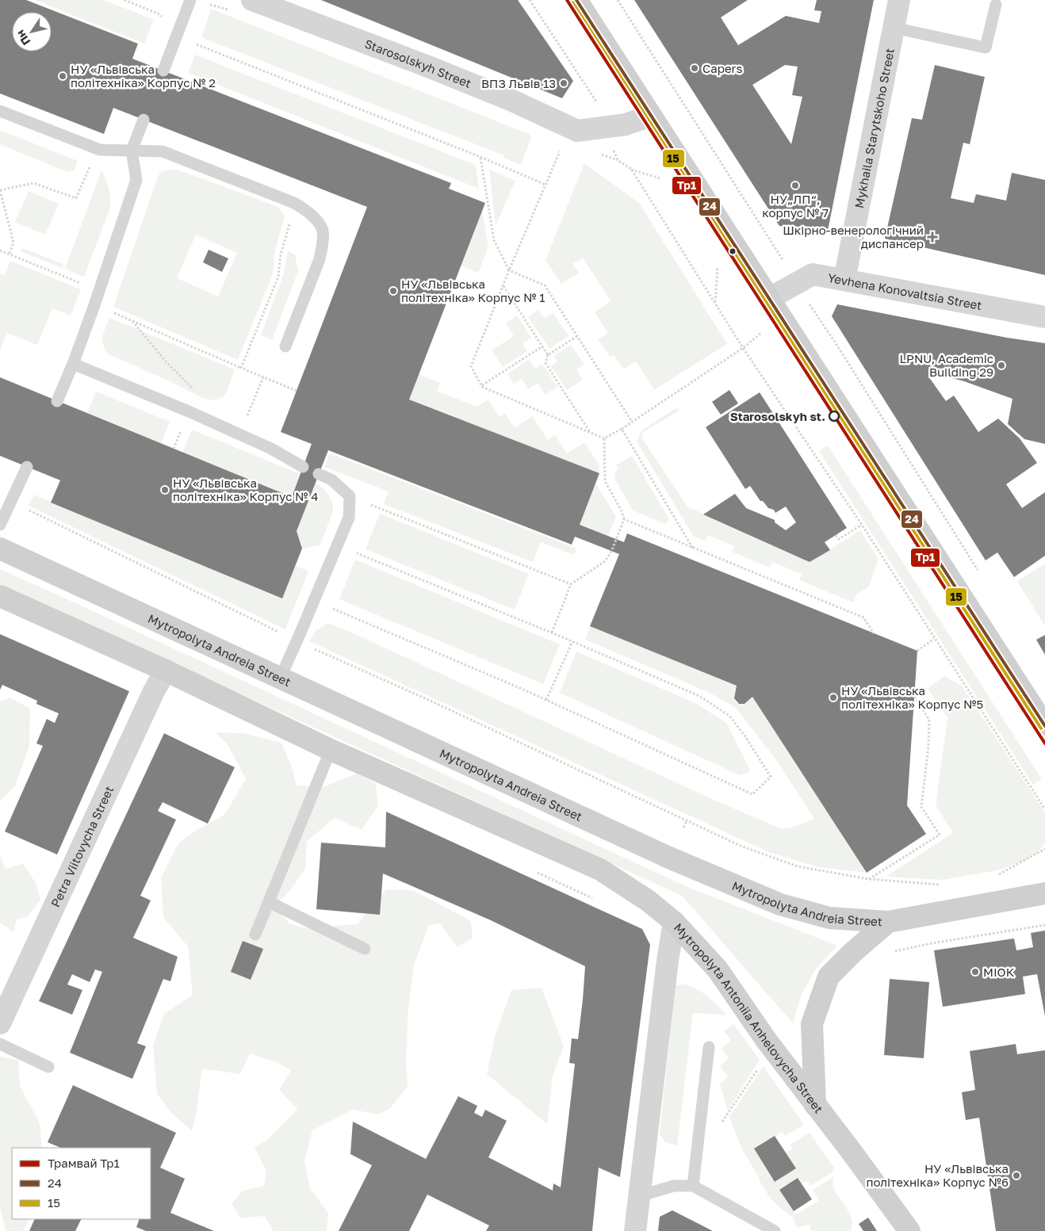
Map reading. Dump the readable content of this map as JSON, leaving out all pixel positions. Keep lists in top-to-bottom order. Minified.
{"streets":{"street":["Starosolskyh Street","Mykhaila Starytskoho Street","Yevhena Konovaltsia Street","Mytropolyta Andreia Street","Petra Viitovycha Street","Mytropolyta Antoniia Anhelovycha Street"]},"crossings":[["Mykhaila Starytskoho Street","Yevhena Konovaltsia Street"]],"places":{"other":["Capers","НУ «Львівська політехніка» Корпус № 2","ВПЗ Львів 13","НУ„ЛП“, корпус № 7","НУ «Львівська політехніка» Корпус № 1","LPNU, Academic Building 29","Starosolskyh st.","НУ «Львівська політехніка» Корпус № 4","НУ «Львівська політехніка» Корпус №5","МІОК","НУ «Львівська політехніка» Корпус №6"],"health":["Шкірно-венерологічний диспансер"]},"lines":["tram line Тр1","transit line 24","transit line 15"],"legend":["Трамвай Тр1","24","15"],"north":"bottom left"}
